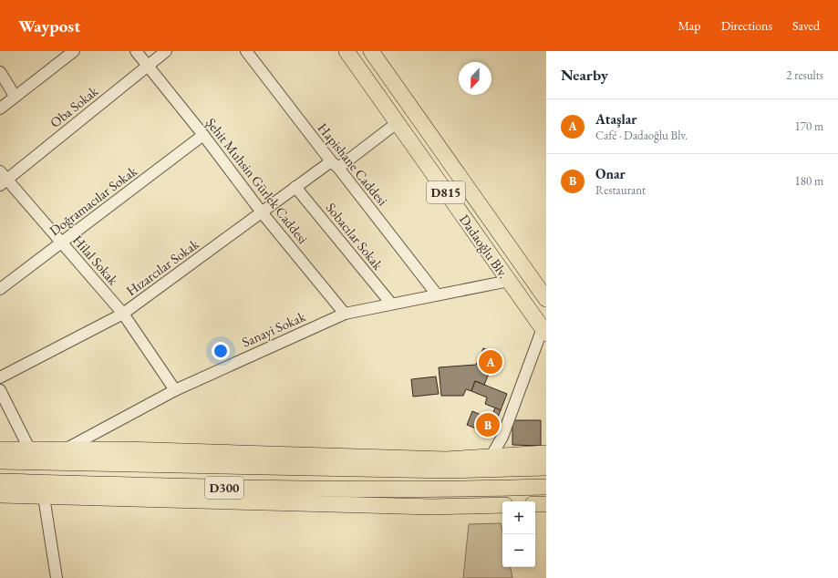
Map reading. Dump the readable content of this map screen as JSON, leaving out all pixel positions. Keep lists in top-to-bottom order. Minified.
{"streets":{"highway":["D815","Dadaoğlu Blv.","D300"],"street":["Oba Sokak","Hapishane Caddesi","Şehit Muhsin Gürlek Caddesi","Doğramacılar Sokak","Sobacılar Sokak","Hilal Sokak","Hızarcılar Sokak","Sanayi Sokak"]},"crossings":[["Oba Sokak","Şehit Muhsin Gürlek Caddesi"],["Oba Sokak","Hilal Sokak"],["Hapishane Caddesi","Hızarcılar Sokak"],["Hapishane Caddesi","Sanayi Sokak"],["Şehit Muhsin Gürlek Caddesi","Doğramacılar Sokak"],["Şehit Muhsin Gürlek Caddesi","Hızarcılar Sokak"],["Şehit Muhsin Gürlek Caddesi","Sanayi Sokak"],["Doğramacılar Sokak","Hilal Sokak"],["Sobacılar Sokak","Hızarcılar Sokak"],["Sobacılar Sokak","Sanayi Sokak"],["Dadaoğlu Blv.","Hızarcılar Sokak"],["Dadaoğlu Blv.","Sanayi Sokak"],["Hilal Sokak","Hızarcılar Sokak"],["Hilal Sokak","Sanayi Sokak"]],"north":"bottom","page":{"header":"Waypost","nav":["Map","Directions","Saved"],"heading":["Nearby","2 results"],"list":[{"mark":"A","name":"Ataşlar","note":"Café · Dadaoğlu Blv.","value":"170 m"},{"mark":"B","name":"Onar","note":"Restaurant","value":"180 m"}],"pins":["A","B"],"map_buttons":["+","−"]}}
